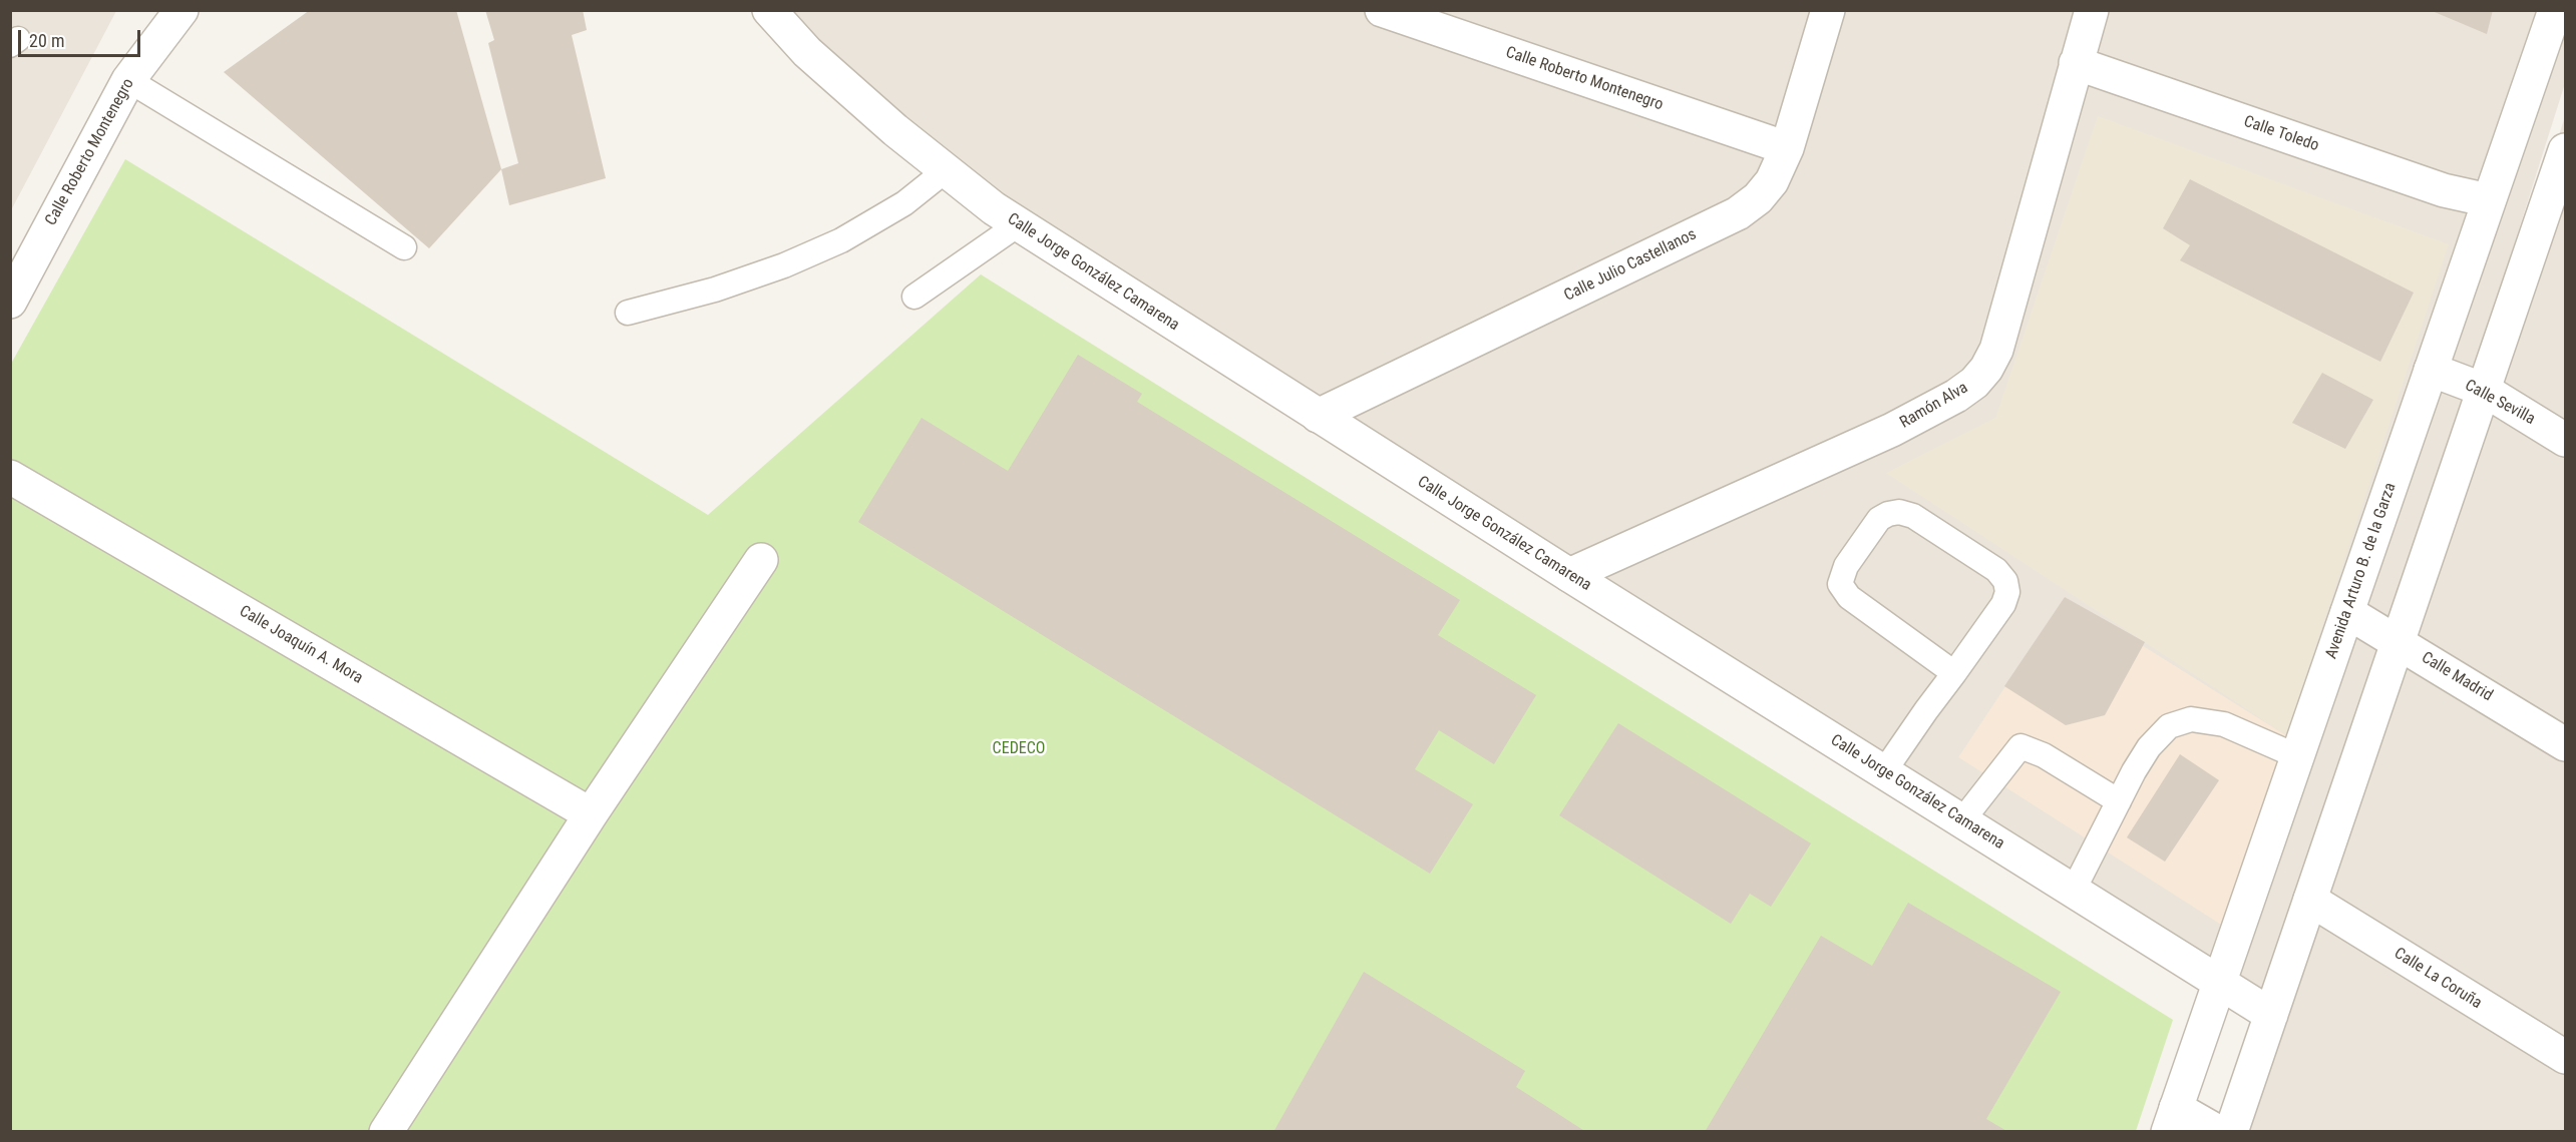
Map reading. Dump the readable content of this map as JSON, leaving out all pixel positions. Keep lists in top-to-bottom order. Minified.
{"streets":{"street":["Calle Roberto Montenegro","Calle Toledo","Calle Julio Castellanos","Calle Jorge González Camarena","Calle Sevilla","Ramón Alva","Avenida Arturo B. de la Garza","Calle Joaquín A. Mora","Calle Madrid","Calle La Coruña"]},"crossings":[["Calle Roberto Montenegro","Calle Julio Castellanos"],["Calle Toledo","Ramón Alva"],["Calle Toledo","Avenida Arturo B. de la Garza"],["Calle Julio Castellanos","Calle Jorge González Camarena"],["Calle Jorge González Camarena","Ramón Alva"],["Calle Jorge González Camarena","Avenida Arturo B. de la Garza"],["Calle Sevilla","Avenida Arturo B. de la Garza"],["Avenida Arturo B. de la Garza","Calle Madrid"]],"parks":["CEDECO"],"scale_bar":"20 m"}
